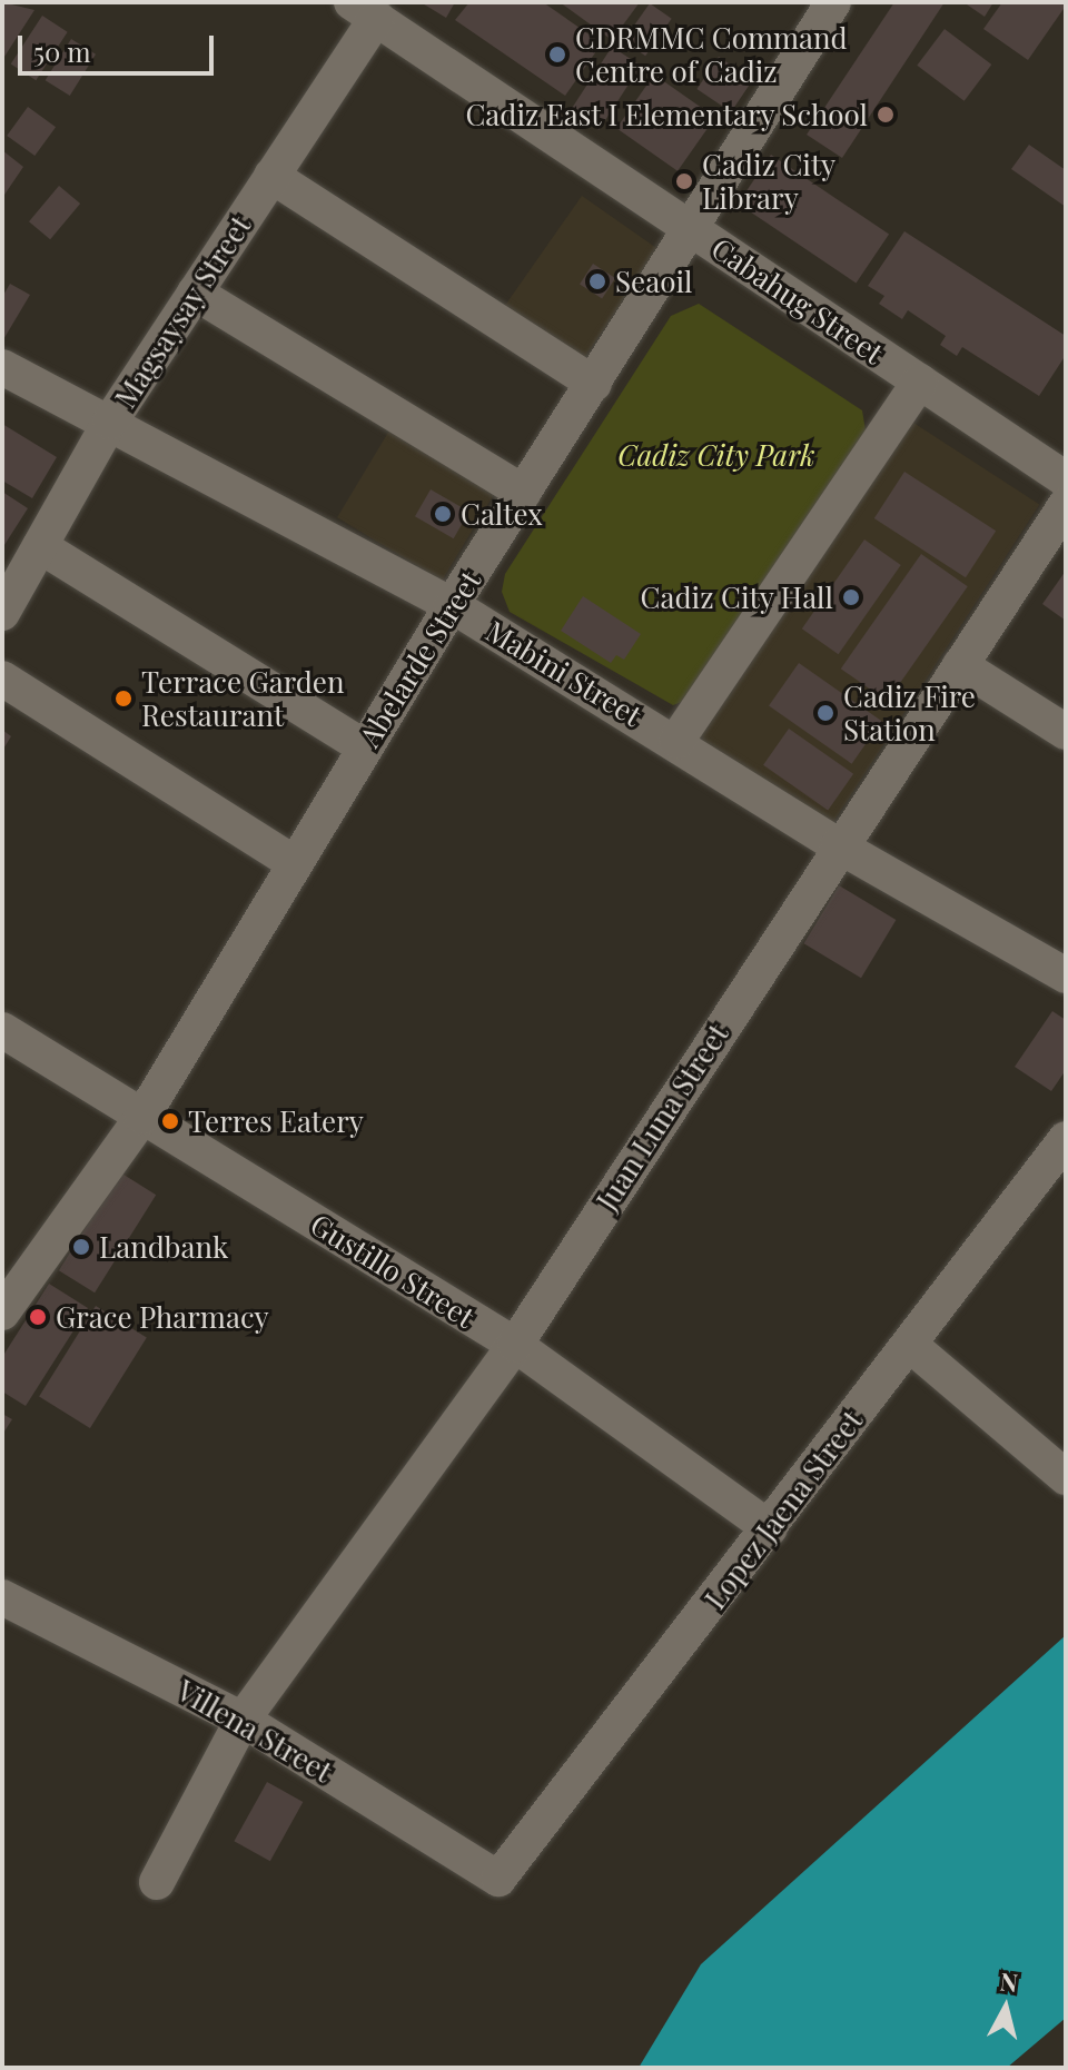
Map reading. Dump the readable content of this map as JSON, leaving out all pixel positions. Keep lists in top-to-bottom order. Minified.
{"streets":{"street":["Cabahug Street","Magsaysay Street","Abelarde Street","Mabini Street","Juan Luna Street","Gustillo Street","Lopez Jaena Street","Villena Street"]},"crossings":[["Cabahug Street","Magsaysay Street"],["Cabahug Street","Abelarde Street"],["Magsaysay Street","Mabini Street"],["Abelarde Street","Mabini Street"],["Abelarde Street","Gustillo Street"],["Mabini Street","Juan Luna Street"],["Juan Luna Street","Gustillo Street"],["Juan Luna Street","Villena Street"],["Gustillo Street","Lopez Jaena Street"],["Lopez Jaena Street","Villena Street"]],"parks":["Cadiz City Park"],"places":["CDRMMC Command Centre of Cadiz","Cadiz East I Elementary School","Cadiz City Library","Seaoil","Caltex","Cadiz City Hall","Terrace Garden Restaurant","Cadiz Fire Station","Terres Eatery","Landbank","Grace Pharmacy"],"scale_bar":"50 m","north":"top"}
